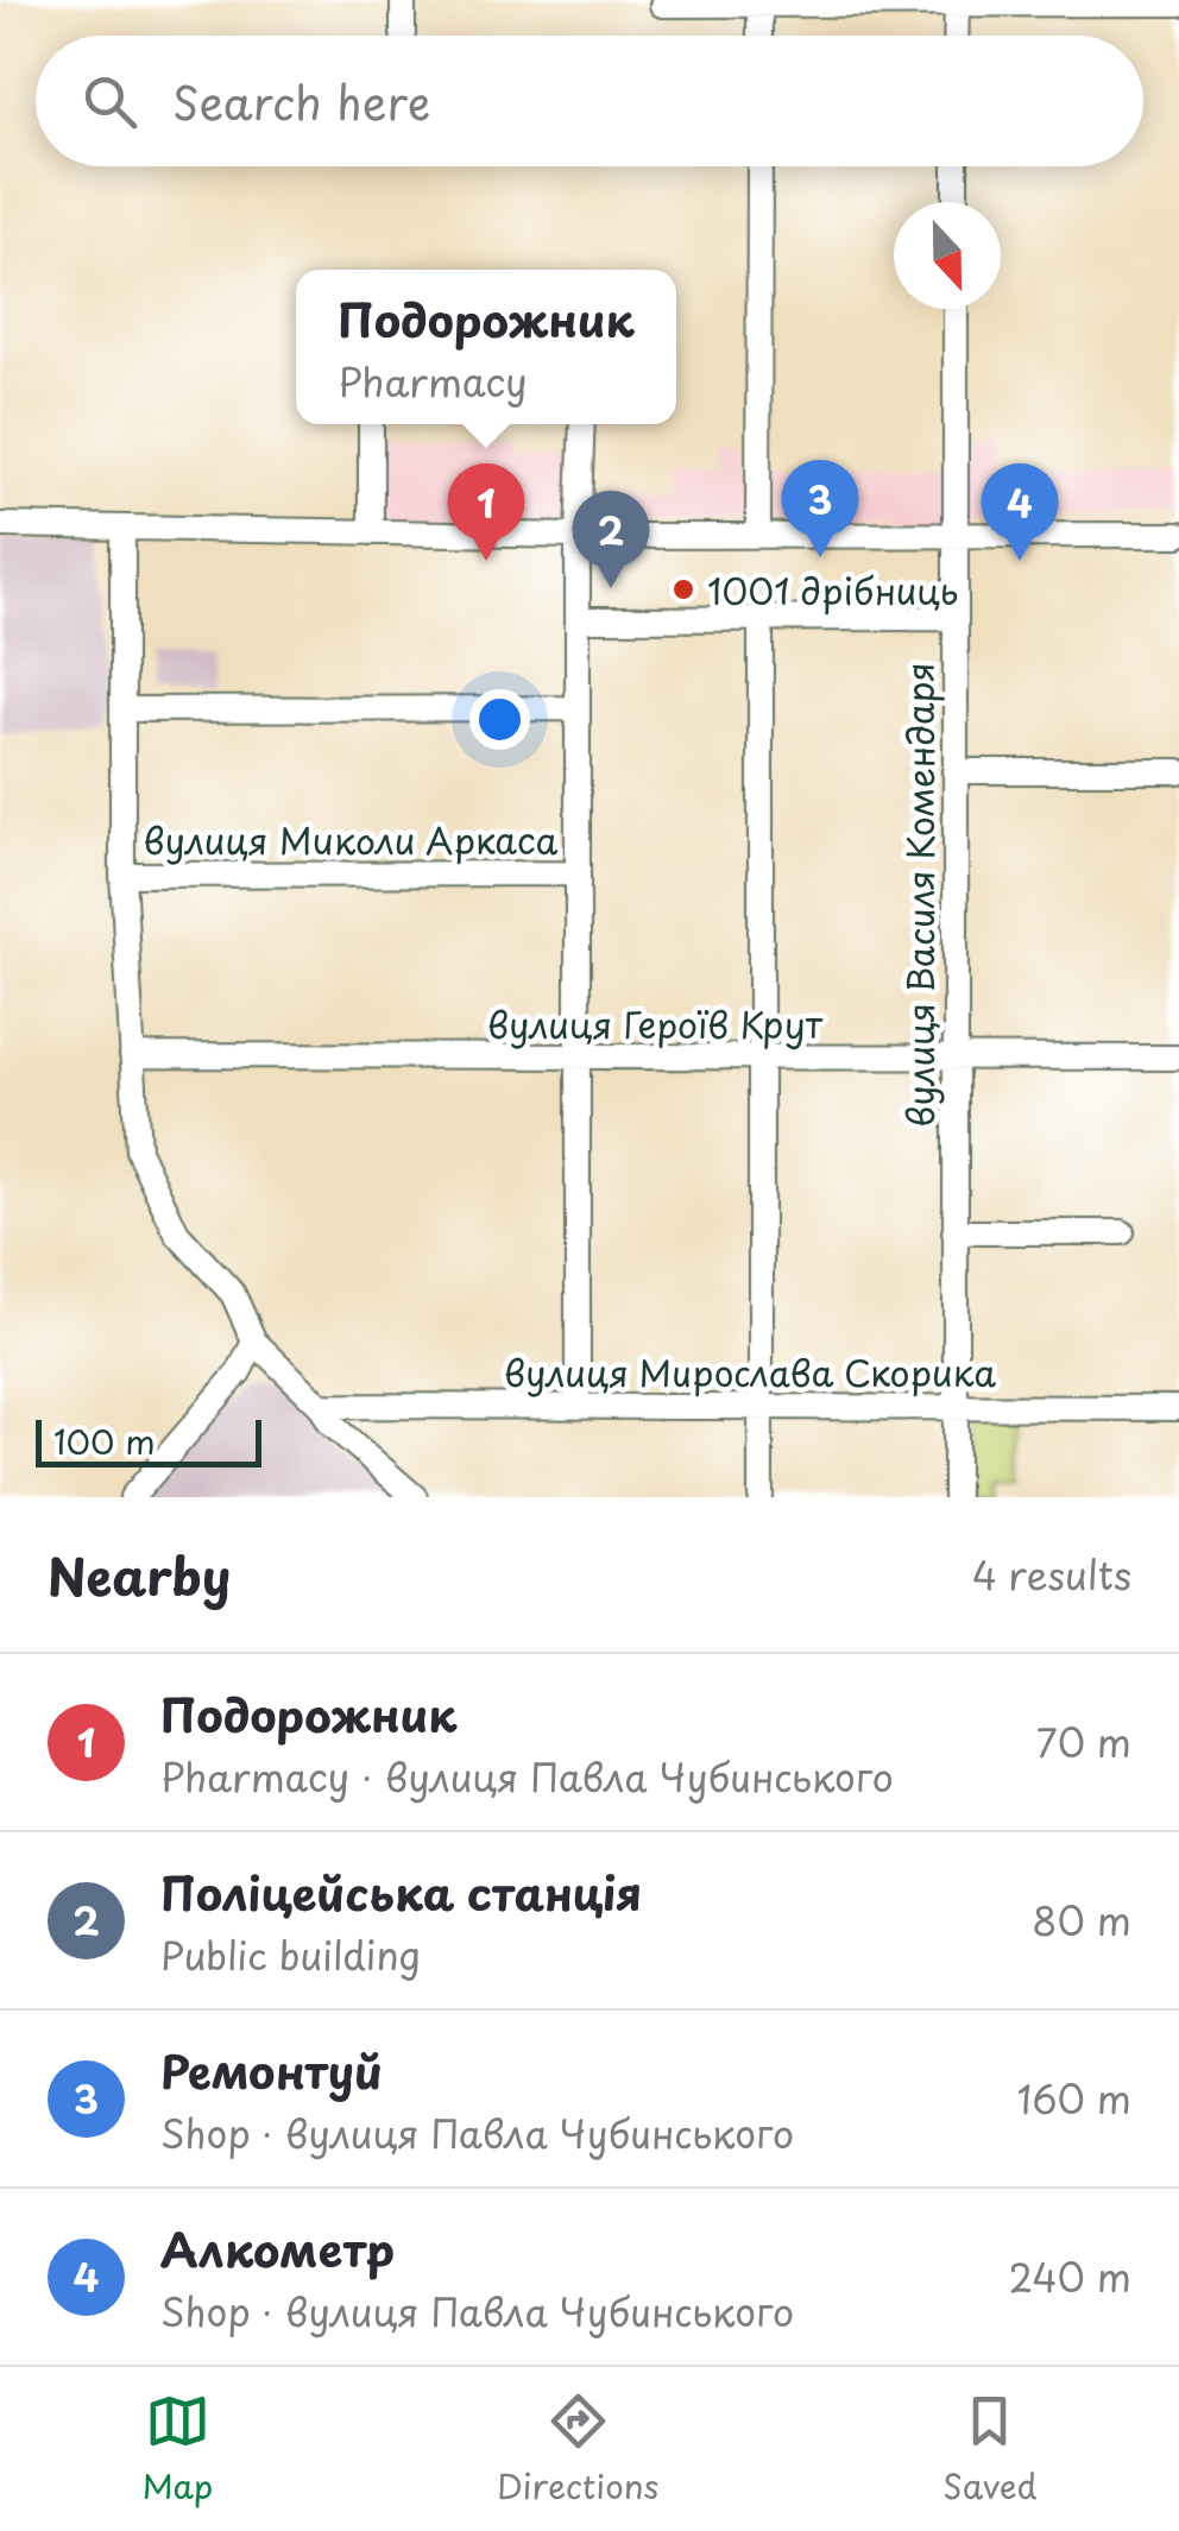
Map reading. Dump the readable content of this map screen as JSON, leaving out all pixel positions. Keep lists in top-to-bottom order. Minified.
{"streets":{"street":["вулиця Миколи Аркаса","вулиця Василя Комендаря","вулиця Героїв Крут","вулиця Мирослава Скорика"]},"crossings":[["вулиця Василя Комендаря","вулиця Героїв Крут"],["вулиця Василя Комендаря","вулиця Мирослава Скорика"]],"places":["1001 дрібниць"],"scale_bar":"100 m","north":"bottom","page":{"search":"Search here","popup":["Подорожник","Pharmacy"],"pins":["3","1","4","2"],"scale":"100 m","heading":["Nearby","4 results"],"list":[{"mark":"1","name":"Подорожник","note":"Pharmacy · вулиця Павла Чубинського","value":"70 m"},{"mark":"2","name":"Поліцейська станція","note":"Public building","value":"80 m"},{"mark":"3","name":"Ремонтуй","note":"Shop · вулиця Павла Чубинського","value":"160 m"},{"mark":"4","name":"Алкометр","note":"Shop · вулиця Павла Чубинського","value":"240 m"}],"nav":["Map","Directions","Saved"]}}
